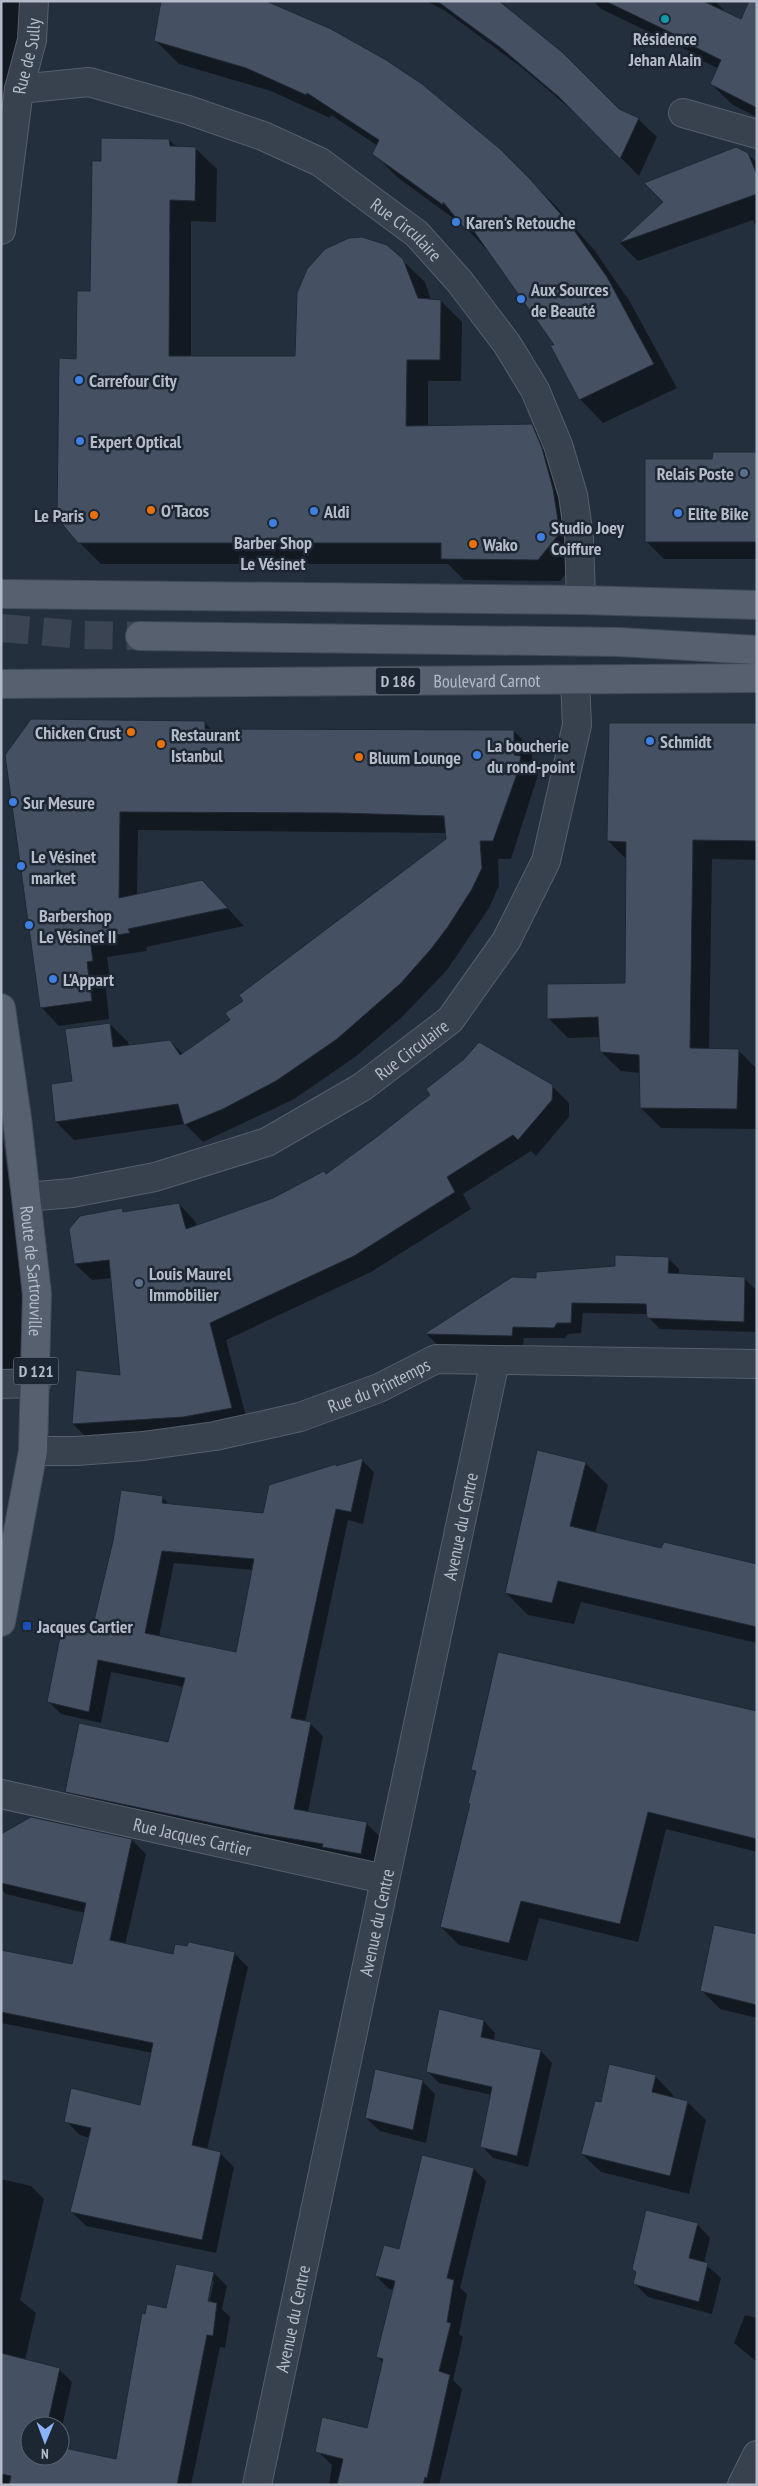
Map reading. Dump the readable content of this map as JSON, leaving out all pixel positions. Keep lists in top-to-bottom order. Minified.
{"streets":{"main road":["D 186","Boulevard Carnot","Route de Sartrouville","D 121"],"street":["Rue de Sully","Rue Circulaire","Rue du Printemps","Avenue du Centre","Rue Jacques Cartier"]},"crossings":[["Rue de Sully","Rue Circulaire"],["Rue Circulaire","Boulevard Carnot"],["Rue Circulaire","Route de Sartrouville"],["Route de Sartrouville","Rue du Printemps"],["Rue du Printemps","Avenue du Centre"],["Avenue du Centre","Rue Jacques Cartier"]],"places":{"other":["Résidence Jehan Alain","Karen's Retouche","Aux Sources de Beauté","Carrefour City","Expert Optical","Relais Poste","O'Tacos","Aldi","Elite Bike","Le Paris","Barber Shop Le Vésinet","Studio Joey Coiffure","Wako","Chicken Crust","Schmidt","Restaurant Istanbul","La boucherie du rond-point","Bluum Lounge","Sur Mesure","Le Vésinet market","Barbershop Le Vésinet II","L'Appart","Louis Maurel Immobilier"],"transit":["Jacques Cartier"]},"north":"bottom"}
